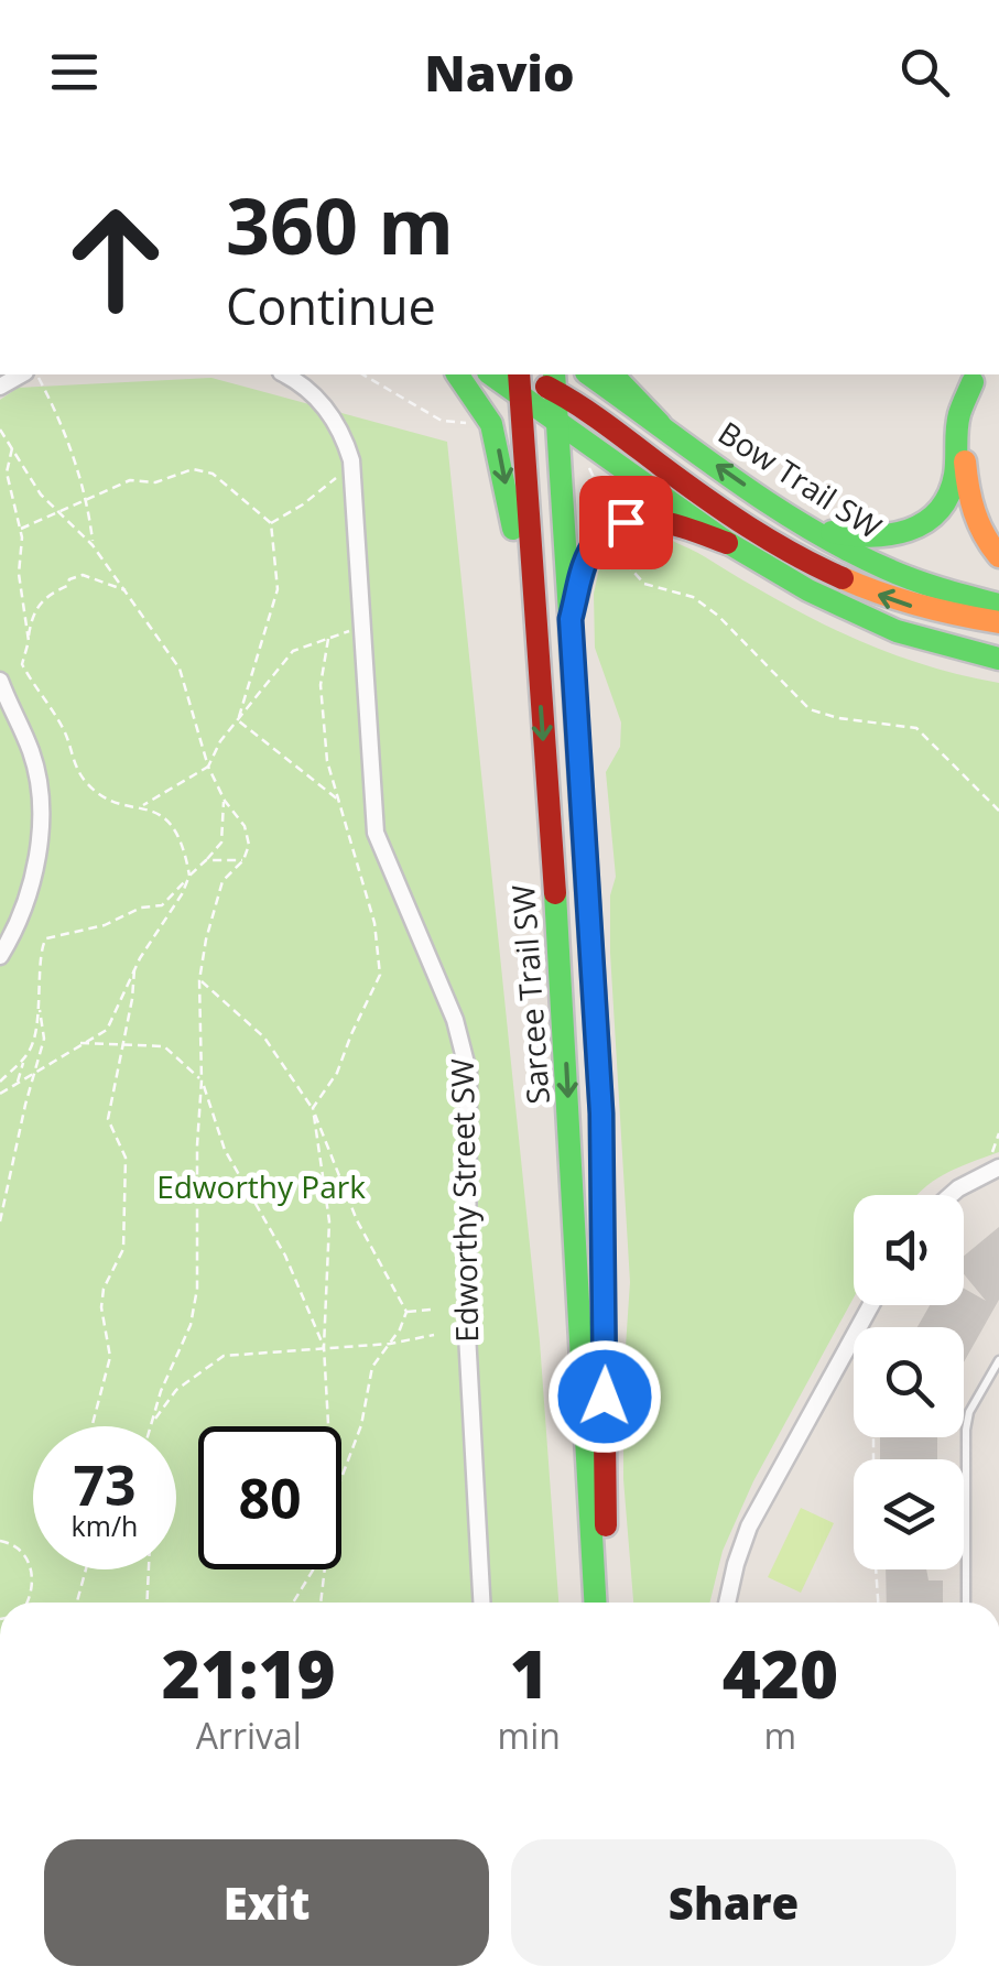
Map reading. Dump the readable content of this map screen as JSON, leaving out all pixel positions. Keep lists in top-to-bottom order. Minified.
{"streets":{"main road":["Bow Trail SW","Sarcee Trail SW"],"street":["Edworthy Street SW"]},"parks":["Edworthy Park"],"page":{"header":"Navio","turn":["360 m","Continue"],"speed":"73 km/h","limit":"80","eta":["21:19","Arrival","1","min","420","m"],"buttons":["Exit","Share"]}}
